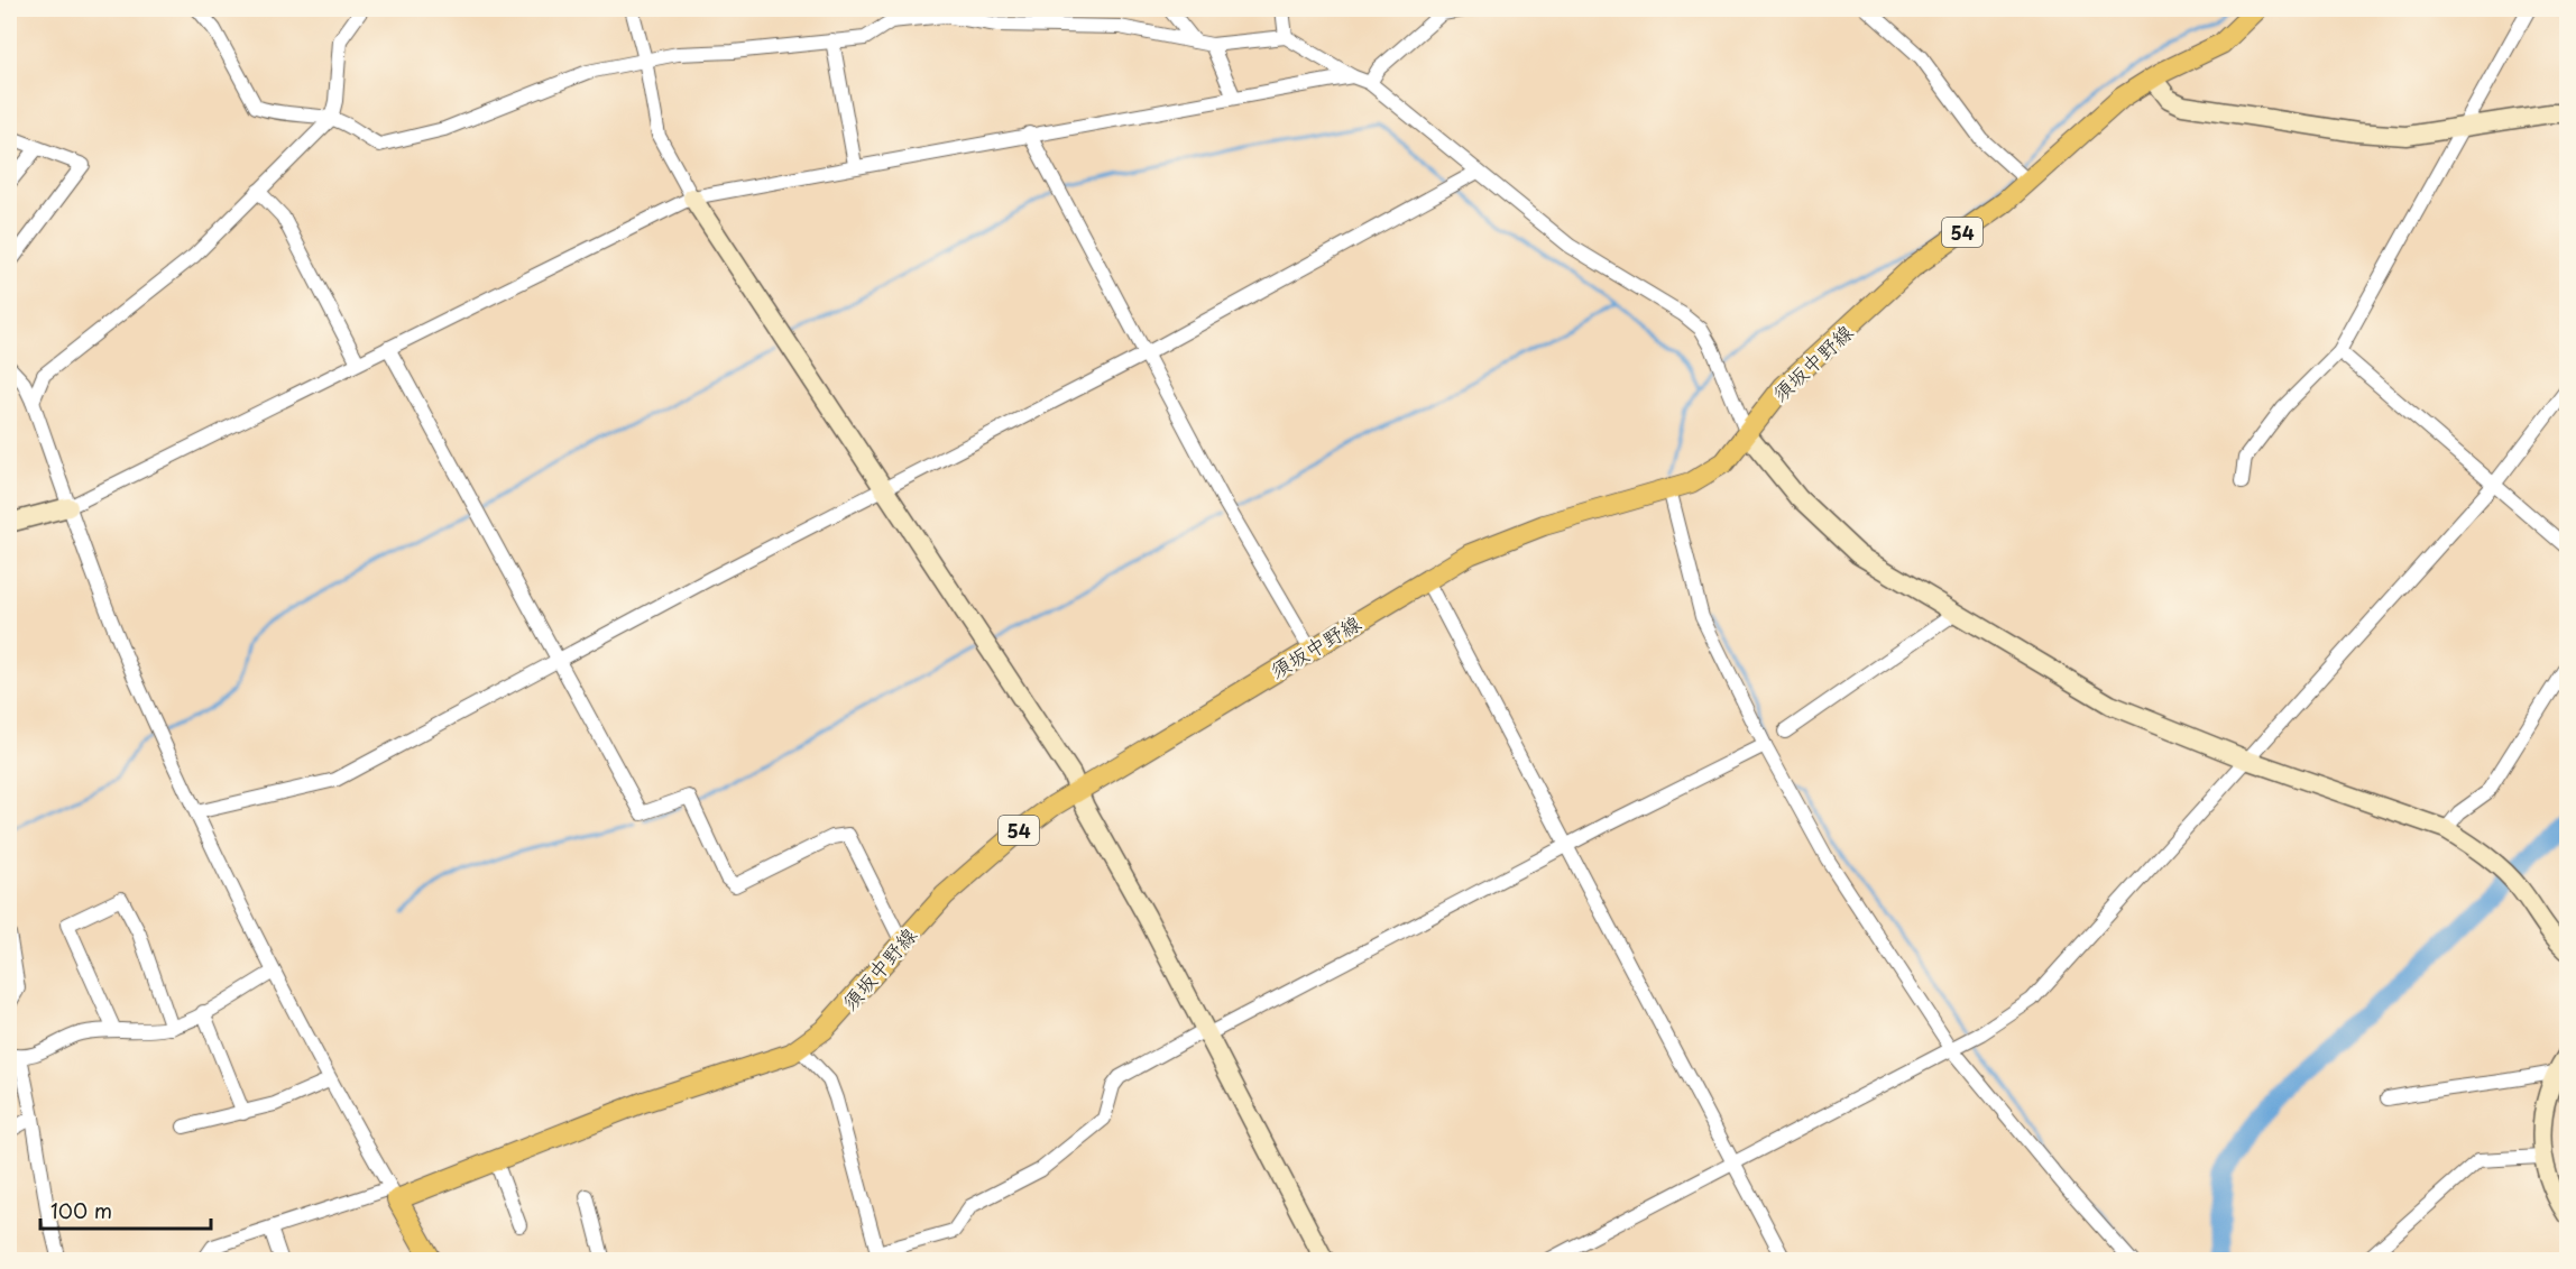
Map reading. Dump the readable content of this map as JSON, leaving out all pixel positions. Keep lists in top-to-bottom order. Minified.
{"streets":{"main road":["54","須坂中野線"]},"scale_bar":"100 m"}
